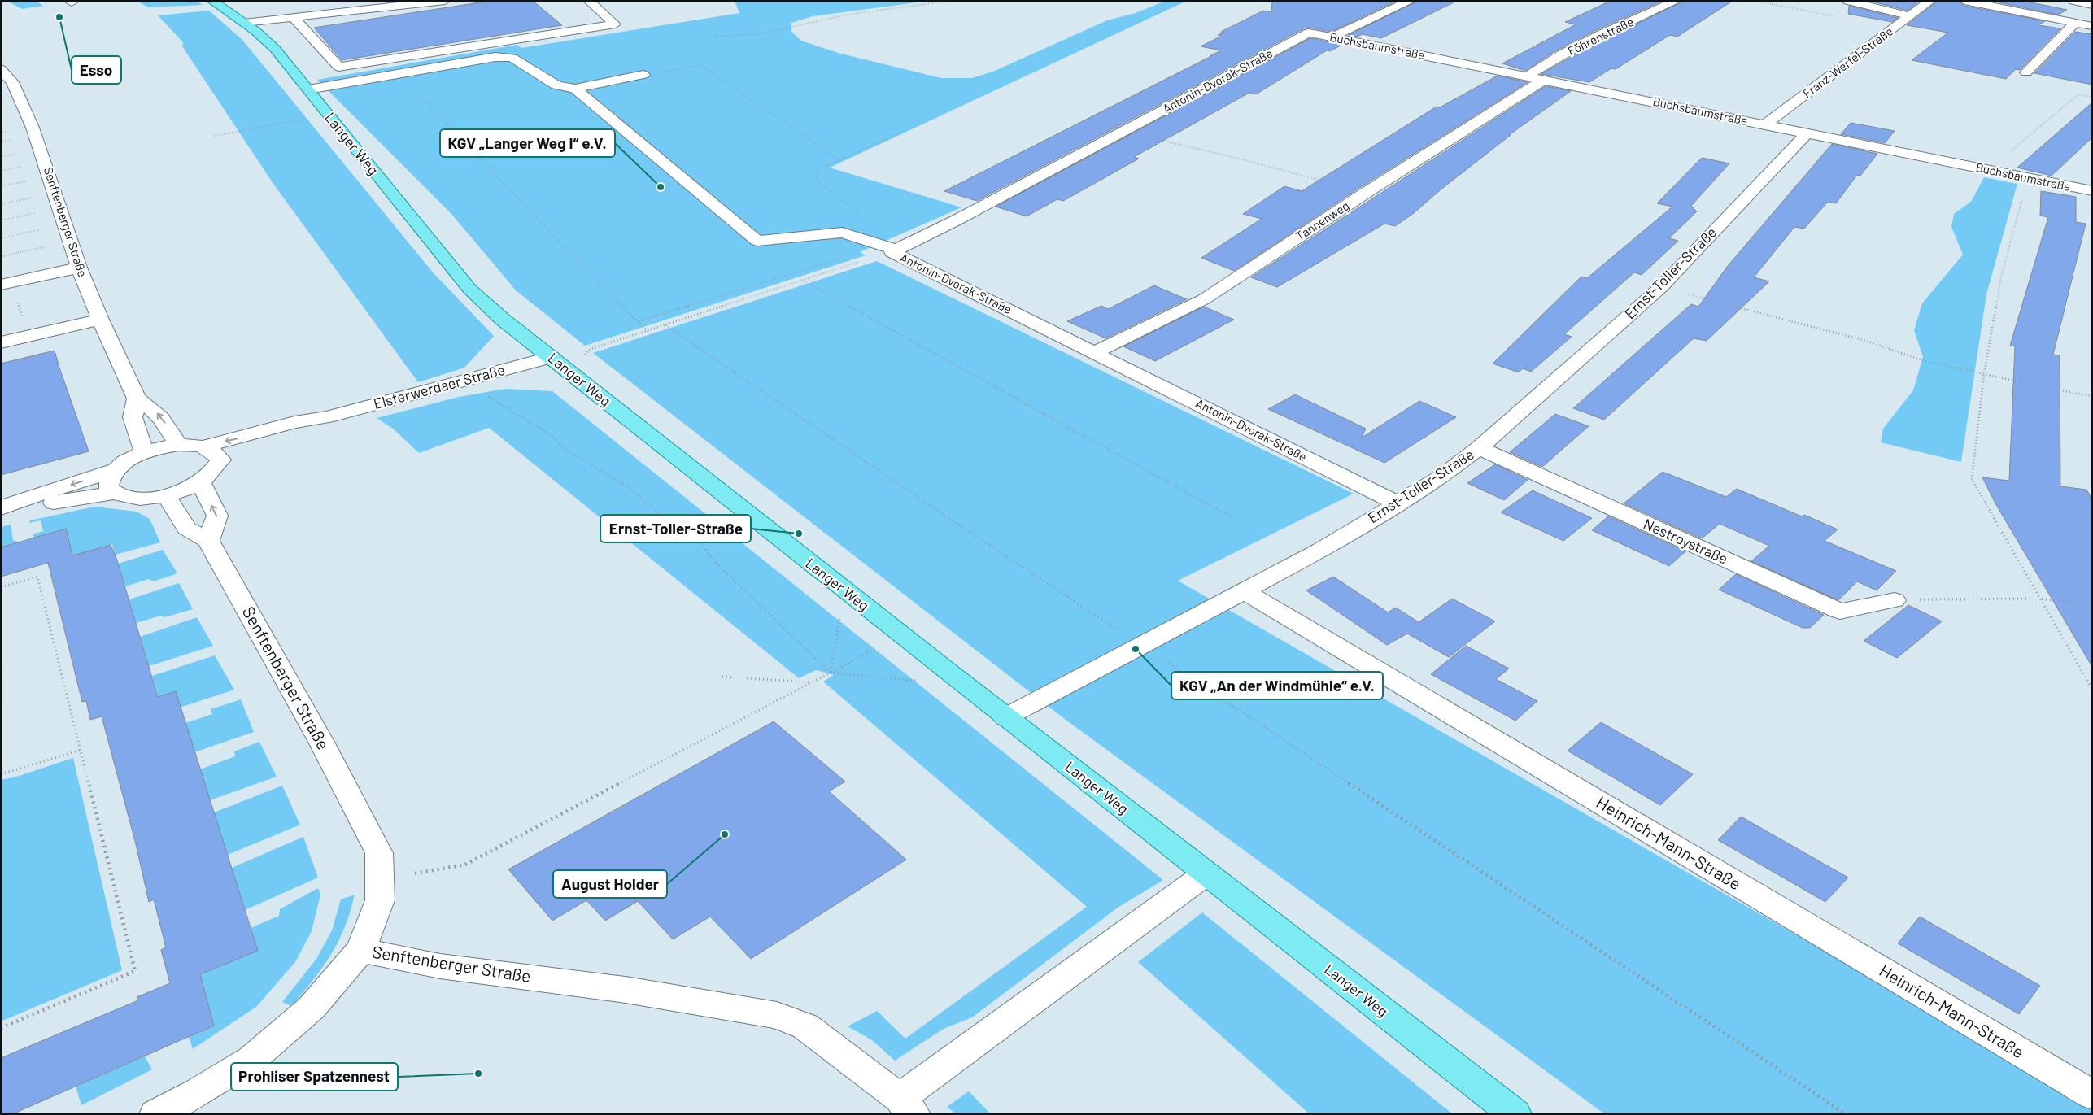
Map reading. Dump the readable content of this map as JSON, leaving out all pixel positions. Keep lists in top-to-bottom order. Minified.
{"streets":{"main road":["Langer Weg"],"street":["Föhrenstraße","Buchsbaumstraße","Franz-Werfel-Straße","Antonin-Dvorak-Straße","Tannenweg","Senftenberger Straße","Ernst-Toller-Straße","Elsterwerdaer Straße","Nestroystraße","Heinrich-Mann-Straße"]},"crossings":[["Föhrenstraße","Buchsbaumstraße"],["Buchsbaumstraße","Franz-Werfel-Straße"],["Buchsbaumstraße","Antonin-Dvorak-Straße"],["Buchsbaumstraße","Tannenweg"],["Buchsbaumstraße","Ernst-Toller-Straße"],["Antonin-Dvorak-Straße","Tannenweg"],["Antonin-Dvorak-Straße","Ernst-Toller-Straße"],["Langer Weg","Ernst-Toller-Straße"],["Langer Weg","Elsterwerdaer Straße"],["Ernst-Toller-Straße","Nestroystraße"],["Ernst-Toller-Straße","Heinrich-Mann-Straße"]],"places":["Esso","KGV „Langer Weg I“ e.V.","Ernst-Toller-Straße","KGV „An der Windmühle“ e.V.","August Holder","Prohliser Spatzennest"]}
